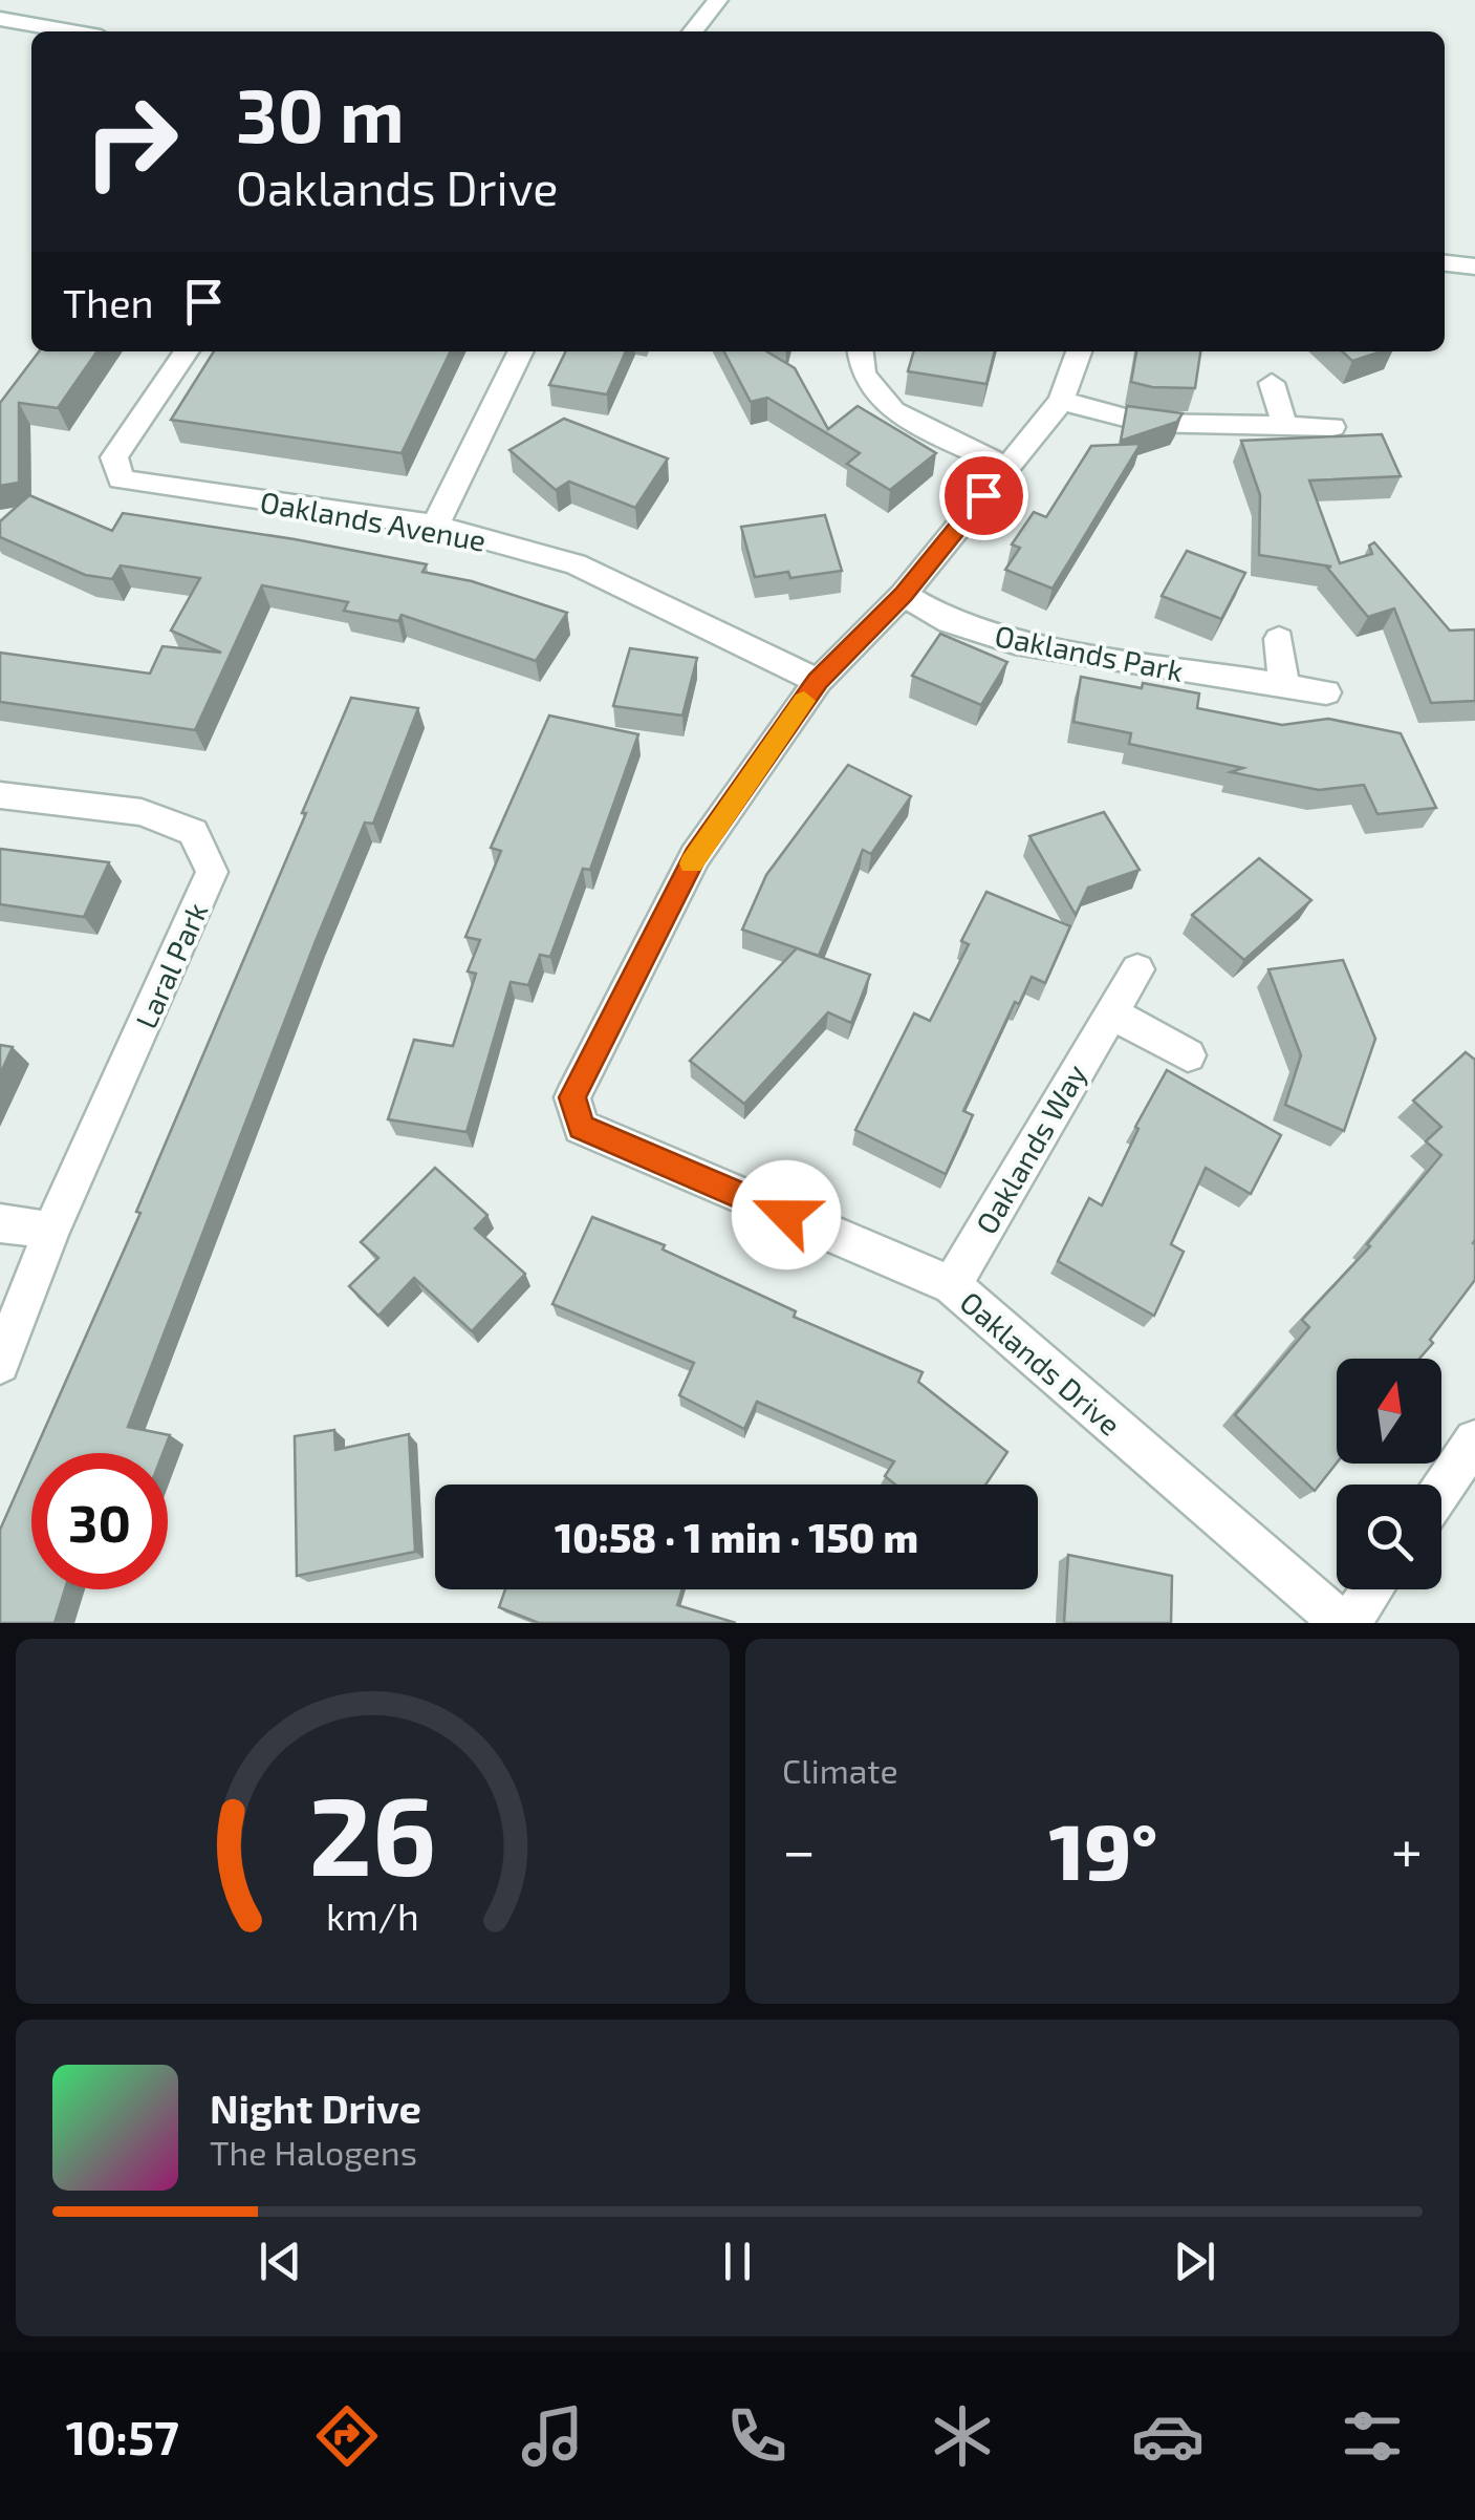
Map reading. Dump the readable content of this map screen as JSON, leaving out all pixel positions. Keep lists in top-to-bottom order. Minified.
{"streets":{"street":["Oaklands Avenue","Oaklands Park","Laral Park","Oaklands Way","Oaklands Drive"]},"crossings":[["Oaklands Avenue","Oaklands Drive"],["Oaklands Park","Oaklands Drive"],["Oaklands Way","Oaklands Drive"]],"north":"top","page":{"turn":["30 m","Oaklands Drive"],"then":"Then","limit":"30","trip":"10:58 · 1 min · 150 m","tile":"Climate","heat":["−","19°","+"],"song":["Night Drive","The Halogens"],"tabs":"10:57","gauge":["26","km/h"]}}
